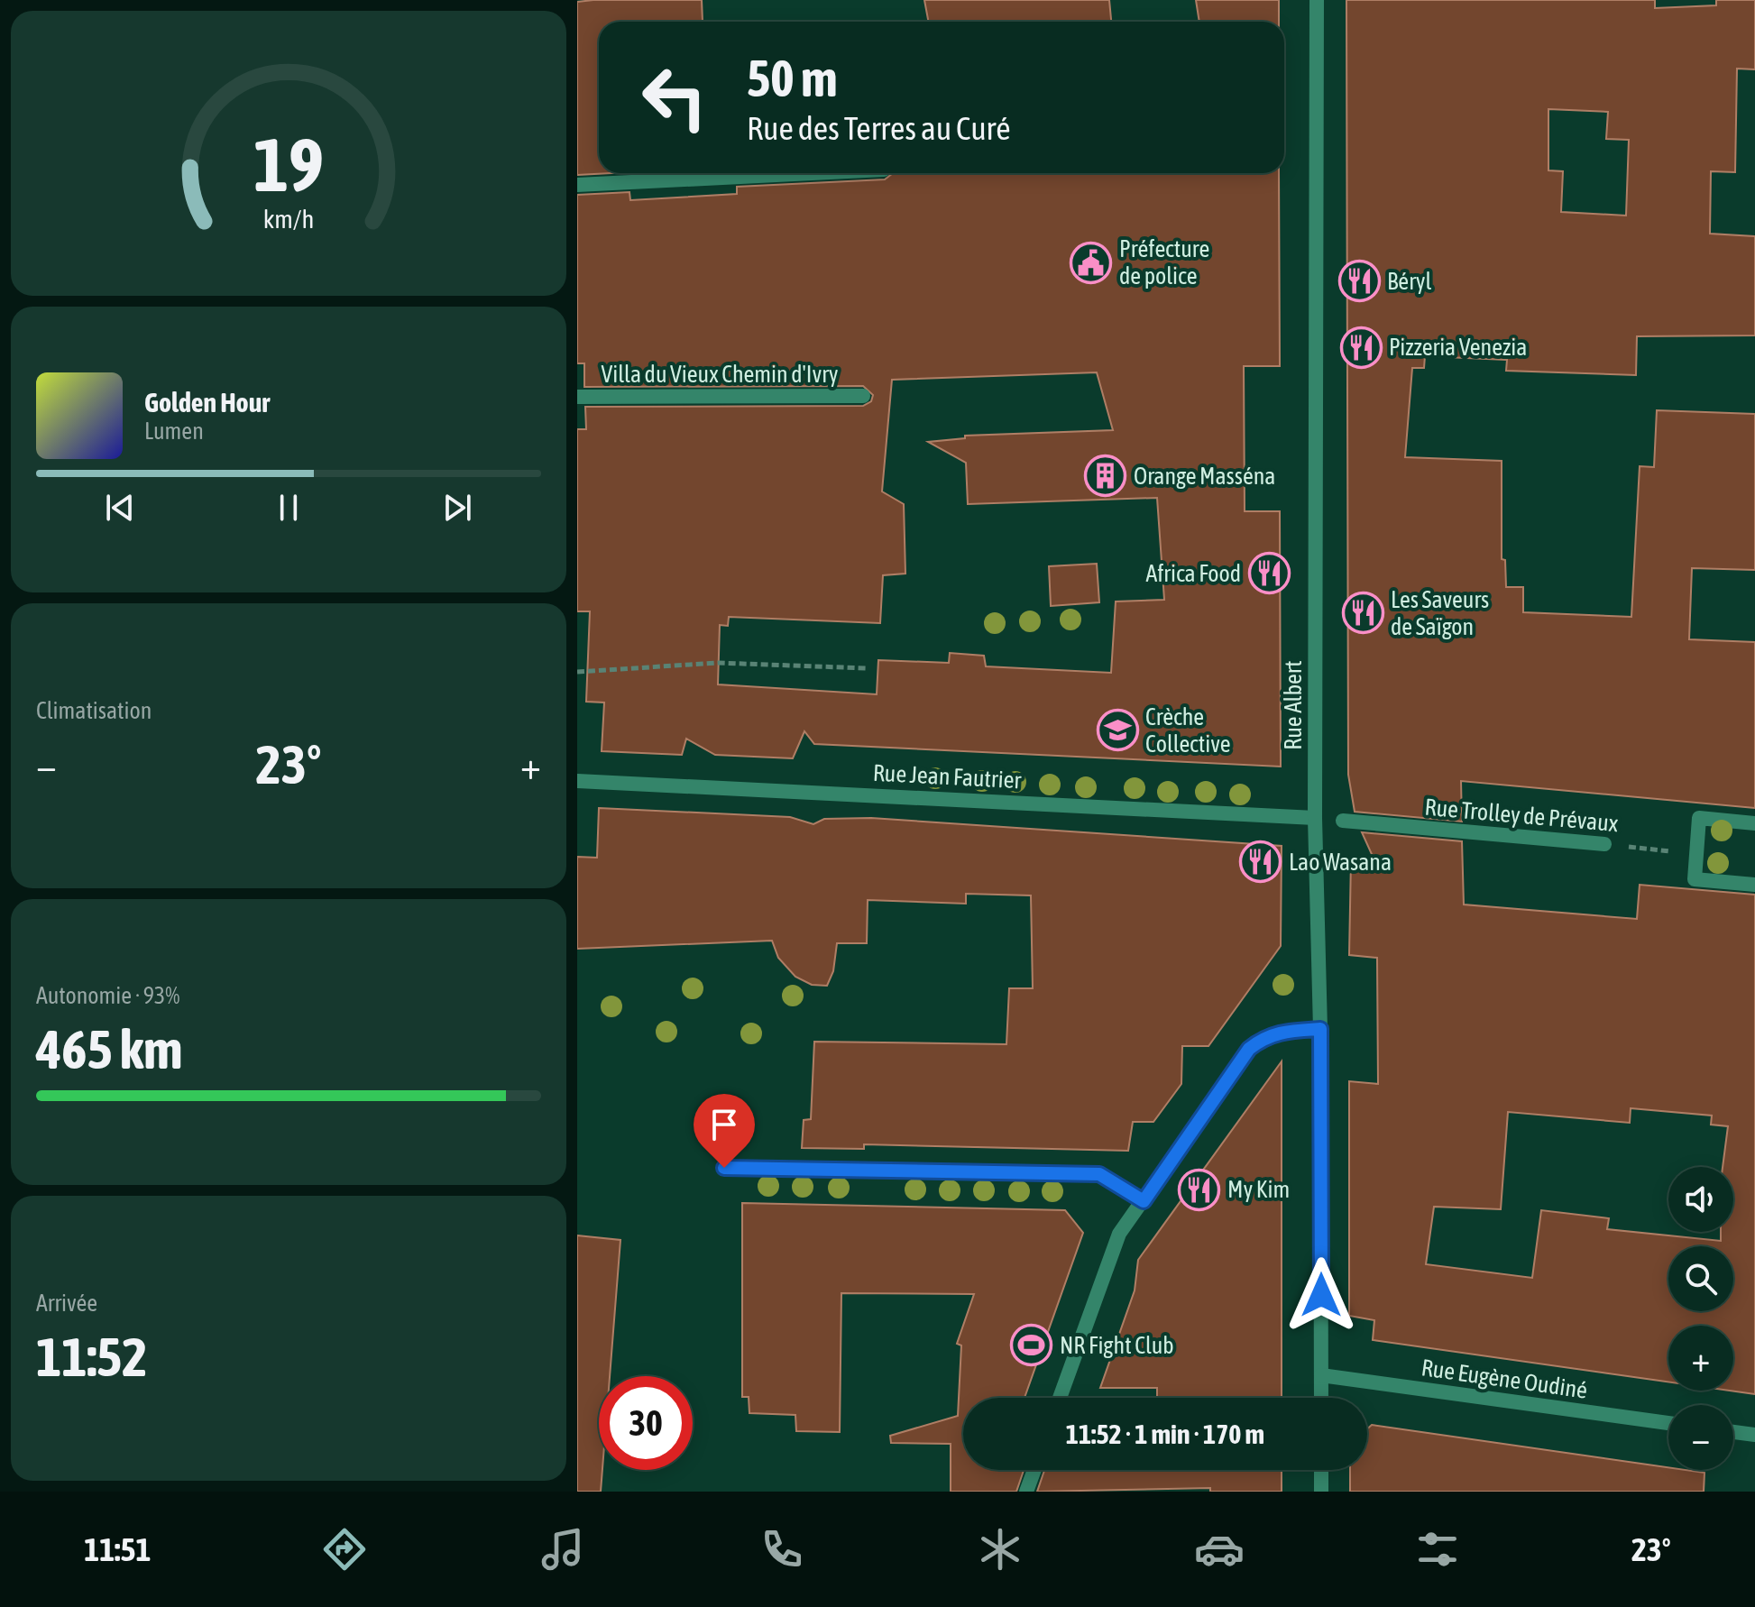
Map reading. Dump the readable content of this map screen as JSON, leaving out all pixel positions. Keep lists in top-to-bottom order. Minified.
{"streets":{"street":["Villa du Vieux Chemin d'Ivry","Rue Albert","Rue Jean Fautrier","Rue Trolley de Prévaux","Rue Eugène Oudiné"]},"crossings":[["Rue Albert","Rue Jean Fautrier"],["Rue Albert","Rue Eugène Oudiné"]],"places":{"public building":["Préfecture de police"],"restaurant":["Béryl","Pizzeria Venezia","Africa Food","Les Saveurs de Saïgon","Lao Wasana","My Kim"],"building":["Orange Masséna"],"school or university":["Crèche Collective"],"sports":["NR Fight Club"]},"page":{"turn":["50 m","Rue des Terres au Curé"],"song":["Golden Hour","Lumen"],"tile":["Climatisation",["Autonomie · 93%","465 km"],["Arrivée","11:52"]],"heat":["−","23°","+"],"map_buttons":["+","−"],"limit":"30","trip":"11:52 · 1 min · 170 m","tabs":["11:51","23°"],"gauge":["19","km/h"]}}
